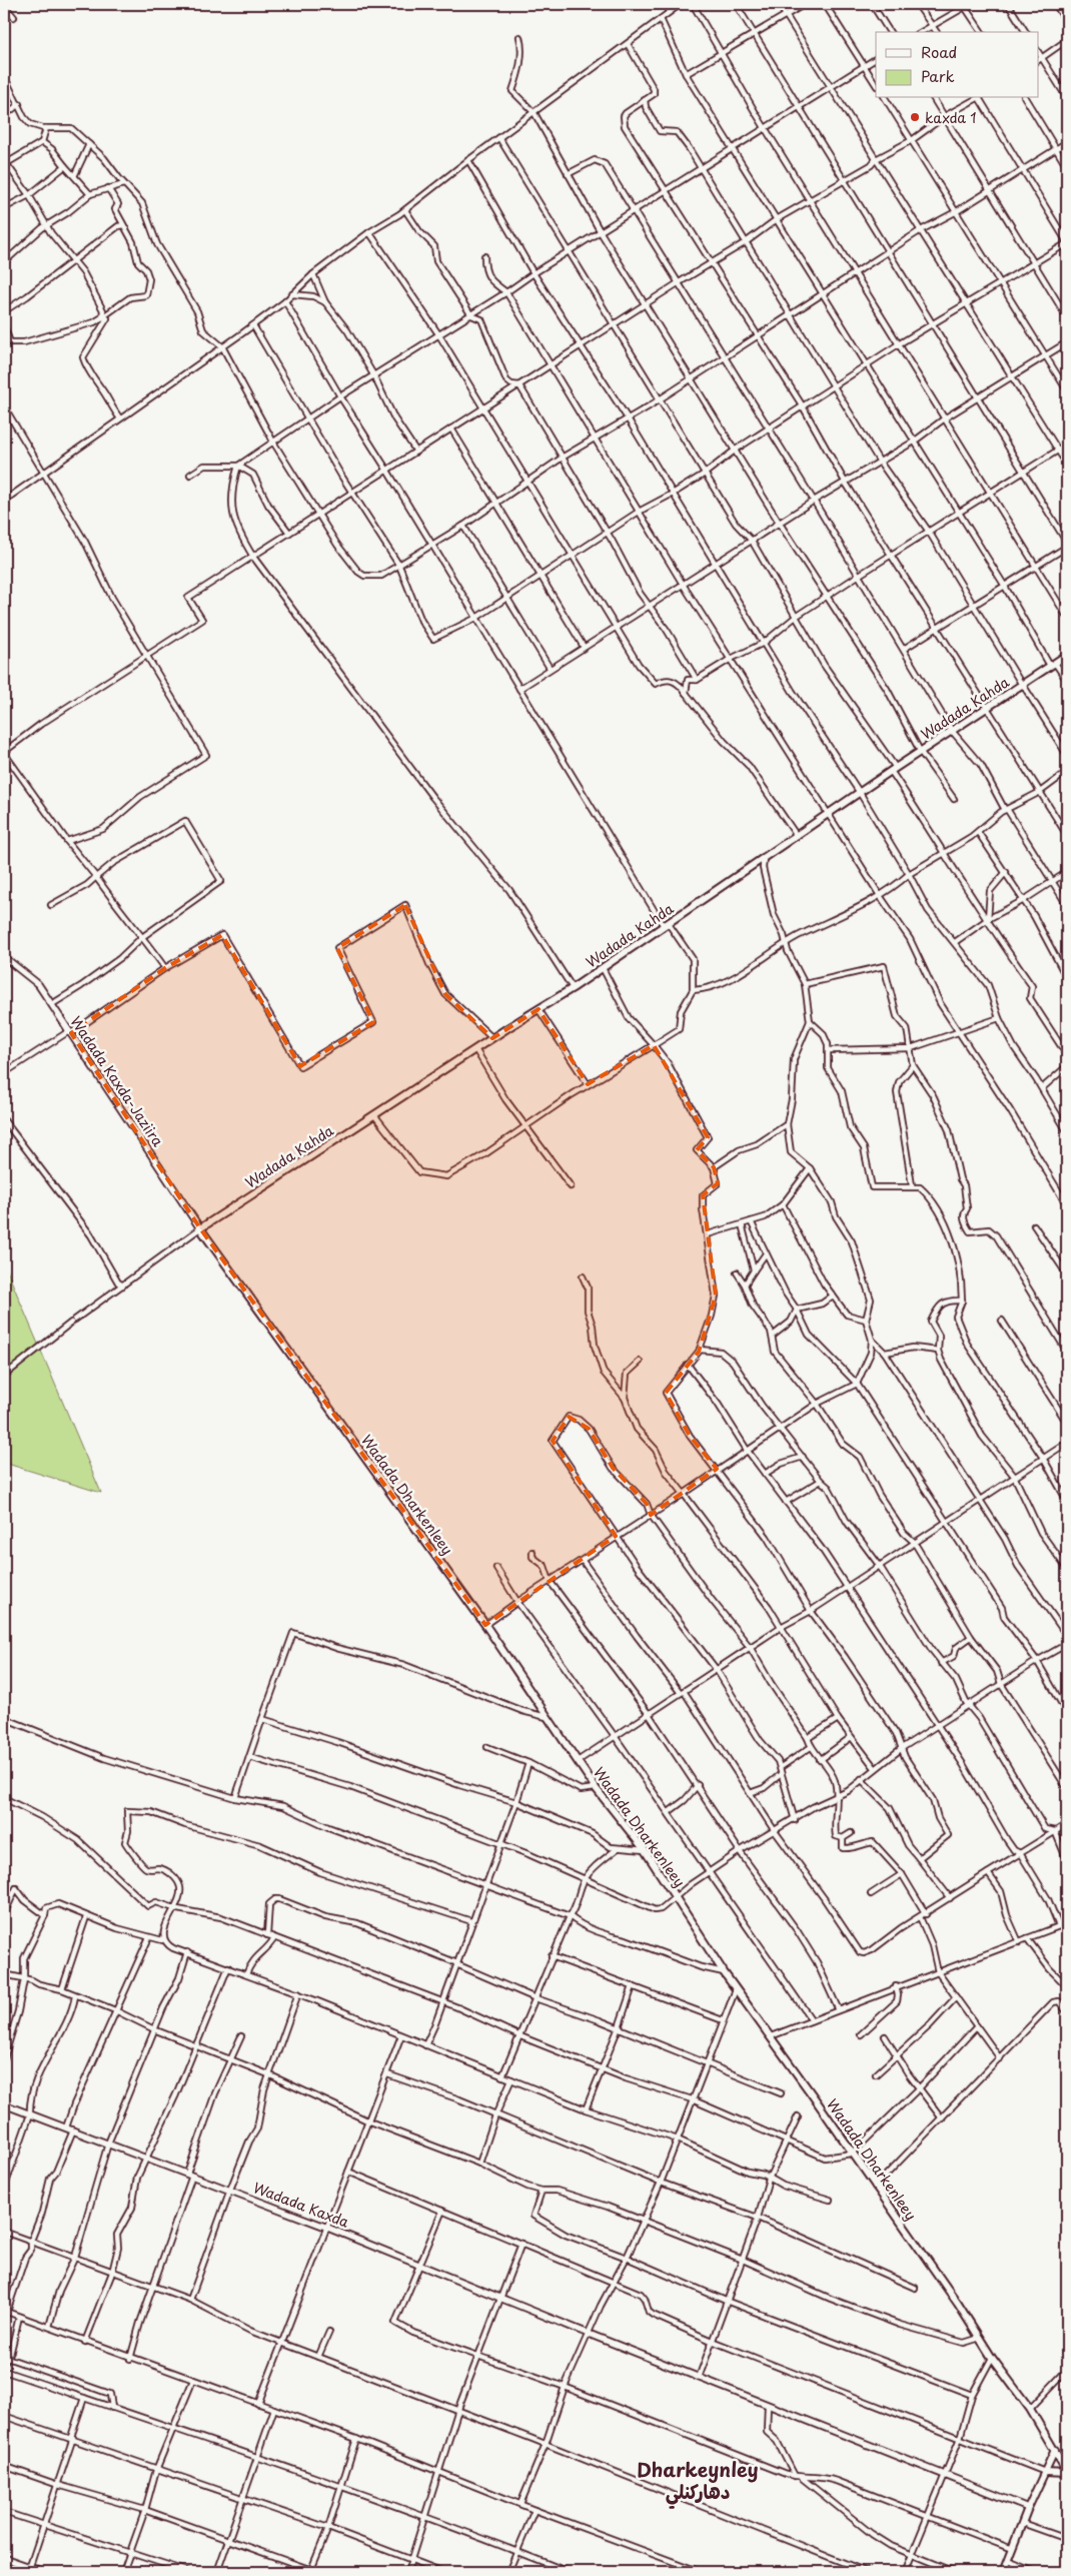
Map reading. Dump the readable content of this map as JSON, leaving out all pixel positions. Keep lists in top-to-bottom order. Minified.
{"streets":{"main road":["Wadada Kahda","Wadada Dharkenleey"],"street":["Wadada Kaxda-Jaziira","Wadada Kaxda"]},"crossings":[["Wadada Kahda","Wadada Kaxda-Jaziira"],["Wadada Kahda","Wadada Dharkenleey"],["Wadada Kaxda-Jaziira","Wadada Dharkenleey"]],"districts":["Dharkeynley دهاركنلي"],"places":["kaxda 1"],"legend":["Road","Park"]}
